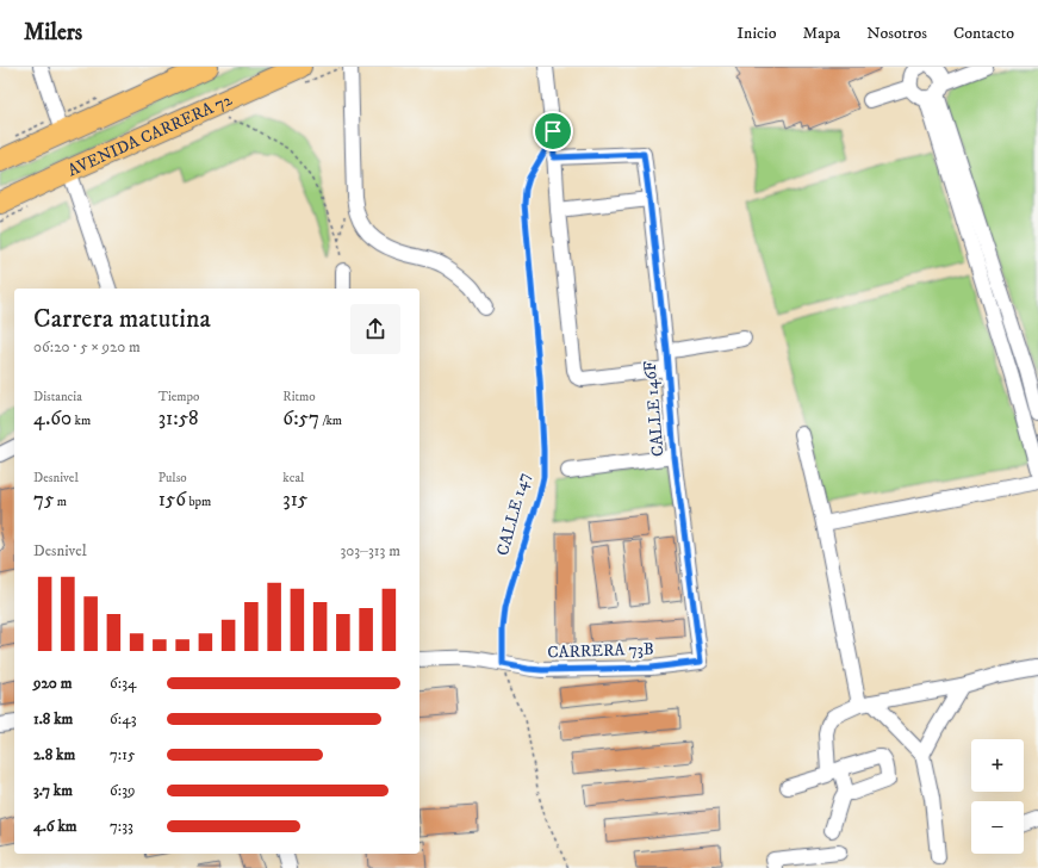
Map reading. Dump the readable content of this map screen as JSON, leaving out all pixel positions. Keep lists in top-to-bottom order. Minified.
{"streets":{"highway":["AVENIDA CARRERA 72"],"street":["CALLE 146F","CARRERA 73B"],"path":["CALLE 147"]},"crossings":[["CALLE 146F","CARRERA 73B"],["CALLE 147","CARRERA 73B"]],"page":{"header":"Milers","nav":["Inicio","Mapa","Nosotros","Contacto"],"heading":["Carrera matutina","06:20 · 5 × 920 m"],"stats":[["Distancia","4.60 km"],["Tiempo","31:58"],["Ritmo","6:57 /km"],["Desnivel","75 m"],["Pulso","156 bpm"],["kcal","315"]],"chart":["Desnivel","303–313 m"],"list":[{"name":"920 m","note":"6:34"},{"name":"1.8 km","note":"6:43"},{"name":"2.8 km","note":"7:15"},{"name":"3.7 km","note":"6:39"},{"name":"4.6 km","note":"7:33"}],"map_buttons":["+","−"]}}
